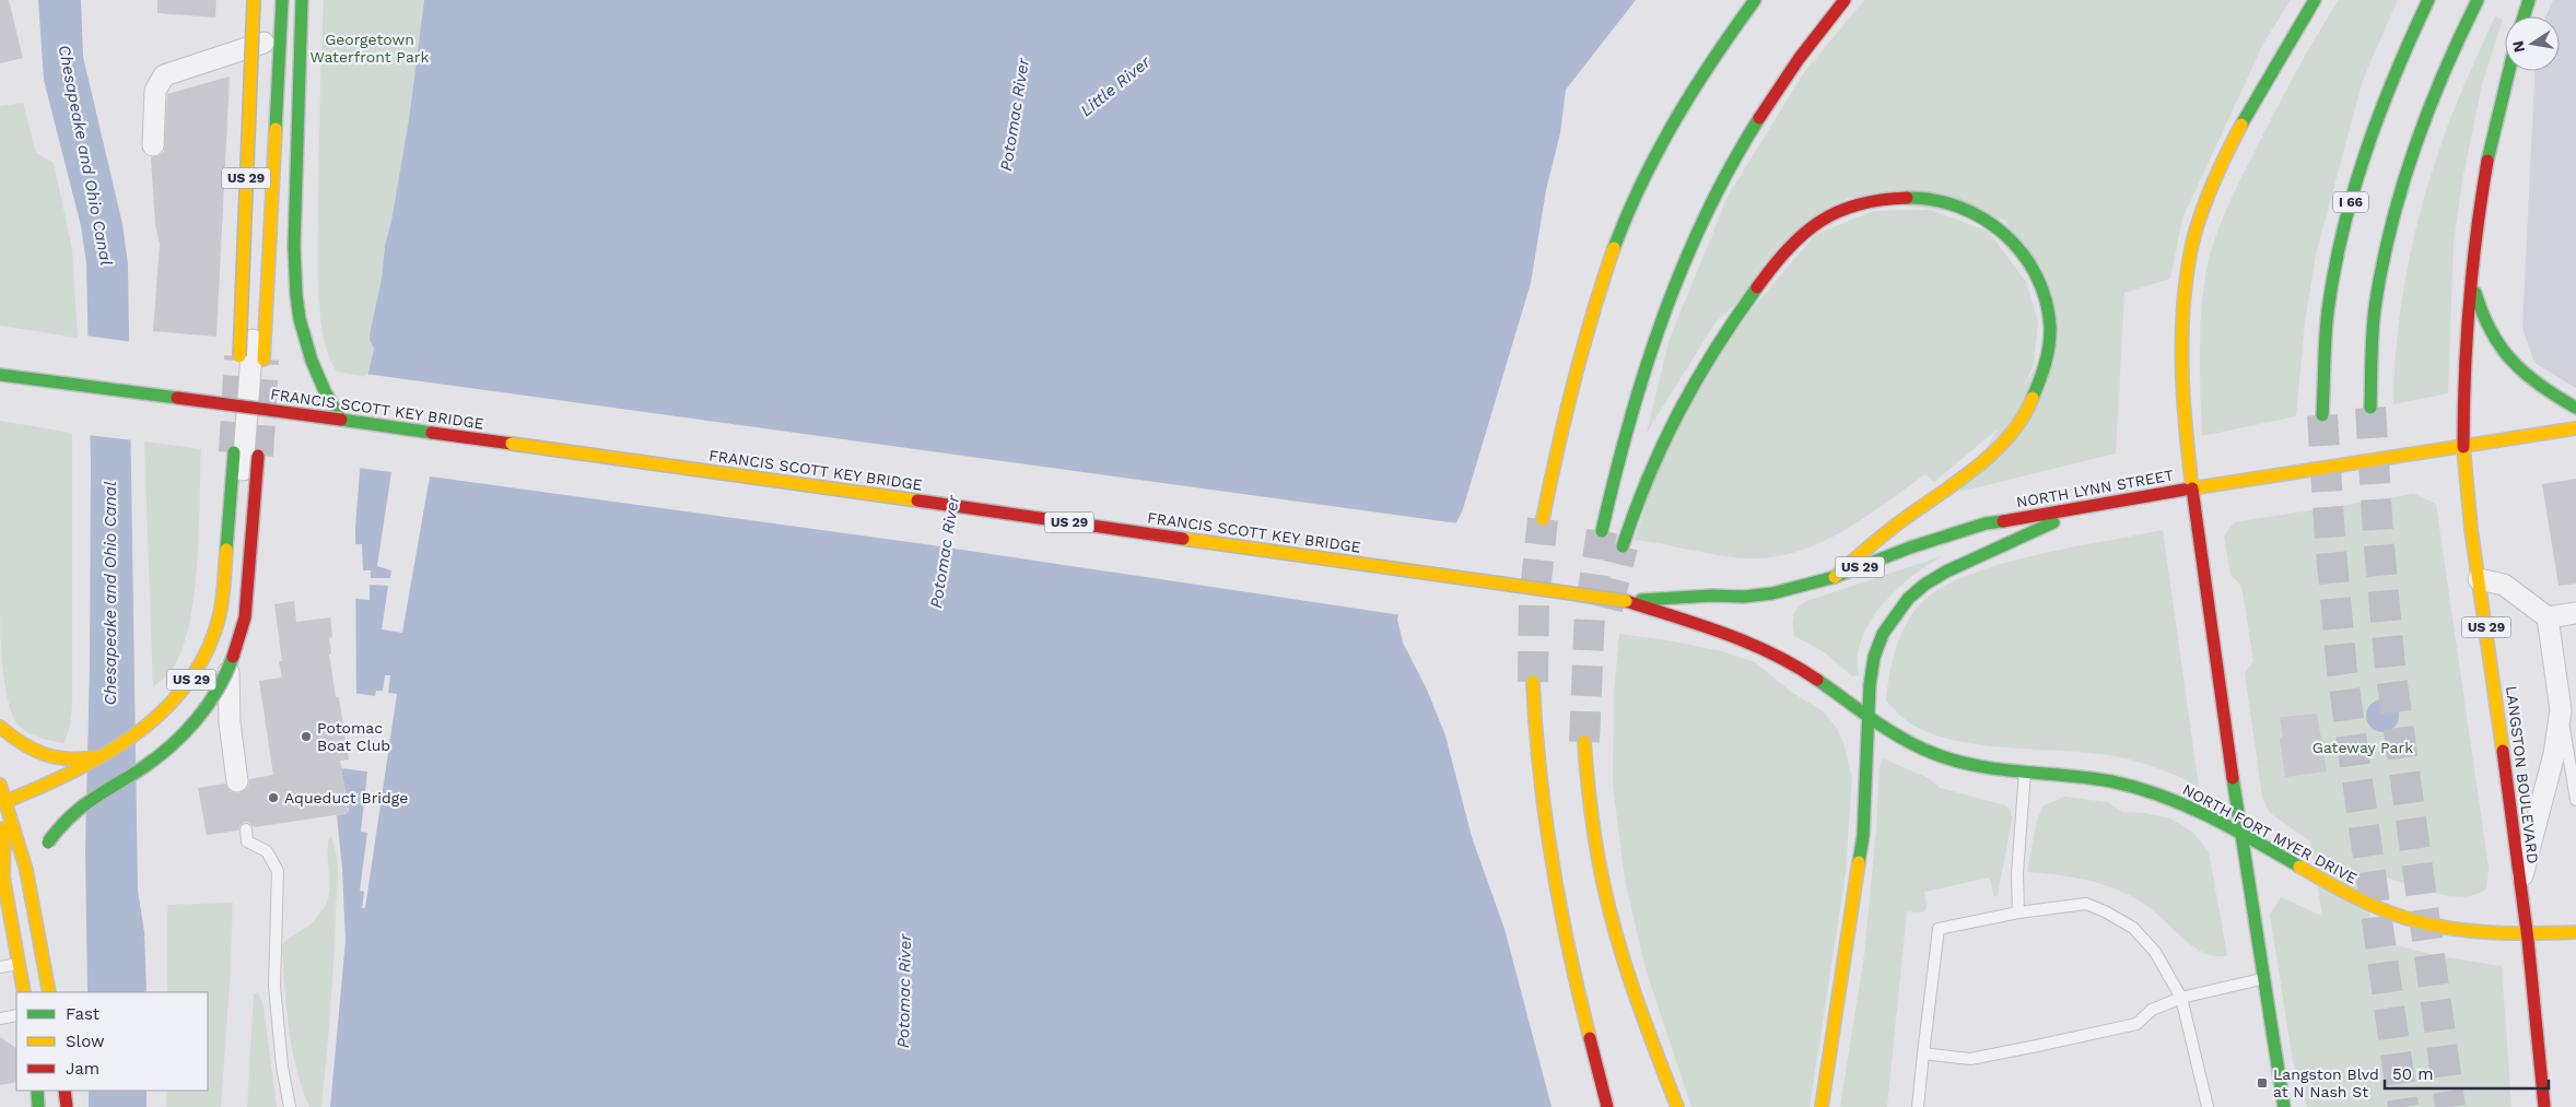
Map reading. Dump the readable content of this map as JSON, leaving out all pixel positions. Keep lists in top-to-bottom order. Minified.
{"streets":{"main road":["US 29","I 66","FRANCIS SCOTT KEY BRIDGE","NORTH LYNN STREET","LANGSTON BOULEVARD","NORTH FORT MYER DRIVE"]},"crossings":[["FRANCIS SCOTT KEY BRIDGE","NORTH LYNN STREET"],["FRANCIS SCOTT KEY BRIDGE","NORTH FORT MYER DRIVE"],["NORTH LYNN STREET","LANGSTON BOULEVARD"],["NORTH LYNN STREET","NORTH FORT MYER DRIVE"],["LANGSTON BOULEVARD","NORTH FORT MYER DRIVE"]],"water":["Little River","Potomac River","Chesapeake and Ohio Canal"],"parks":["Georgetown Waterfront Park","Gateway Park"],"places":{"other":["Potomac Boat Club","Aqueduct Bridge"],"transit":["Langston Blvd at N Nash St"]},"legend":["Fast","Slow","Jam"],"scale_bar":"50 m","north":"left"}
